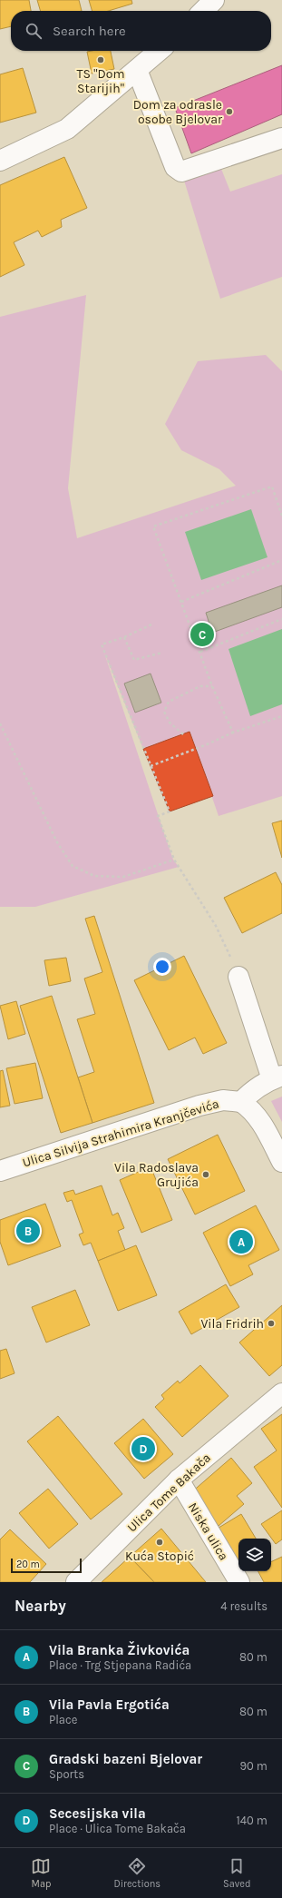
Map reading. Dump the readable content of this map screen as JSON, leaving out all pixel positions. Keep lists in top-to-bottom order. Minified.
{"streets":{"street":["Ulica Silvija Strahimira Kranjčevića","Ulica Tome Bakača","Niska ulica"]},"crossings":[["Ulica Tome Bakača","Niska ulica"]],"places":["TS \"Dom Starijih\"","Dom za odrasle osobe Bjelovar","Vila Radoslava Grujića","Vila Fridrih","Kuća Stopić"],"scale_bar":"20 m","page":{"search":"Search here","pins":["C","B","A","D"],"scale":"20 m","heading":["Nearby","4 results"],"list":[{"mark":"A","name":"Vila Branka Živkovića","note":"Place · Trg Stjepana Radića","value":"80 m"},{"mark":"B","name":"Vila Pavla Ergotića","note":"Place","value":"80 m"},{"mark":"C","name":"Gradski bazeni Bjelovar","note":"Sports","value":"90 m"},{"mark":"D","name":"Secesijska vila","note":"Place · Ulica Tome Bakača","value":"140 m"}],"nav":["Map","Directions","Saved"]}}
